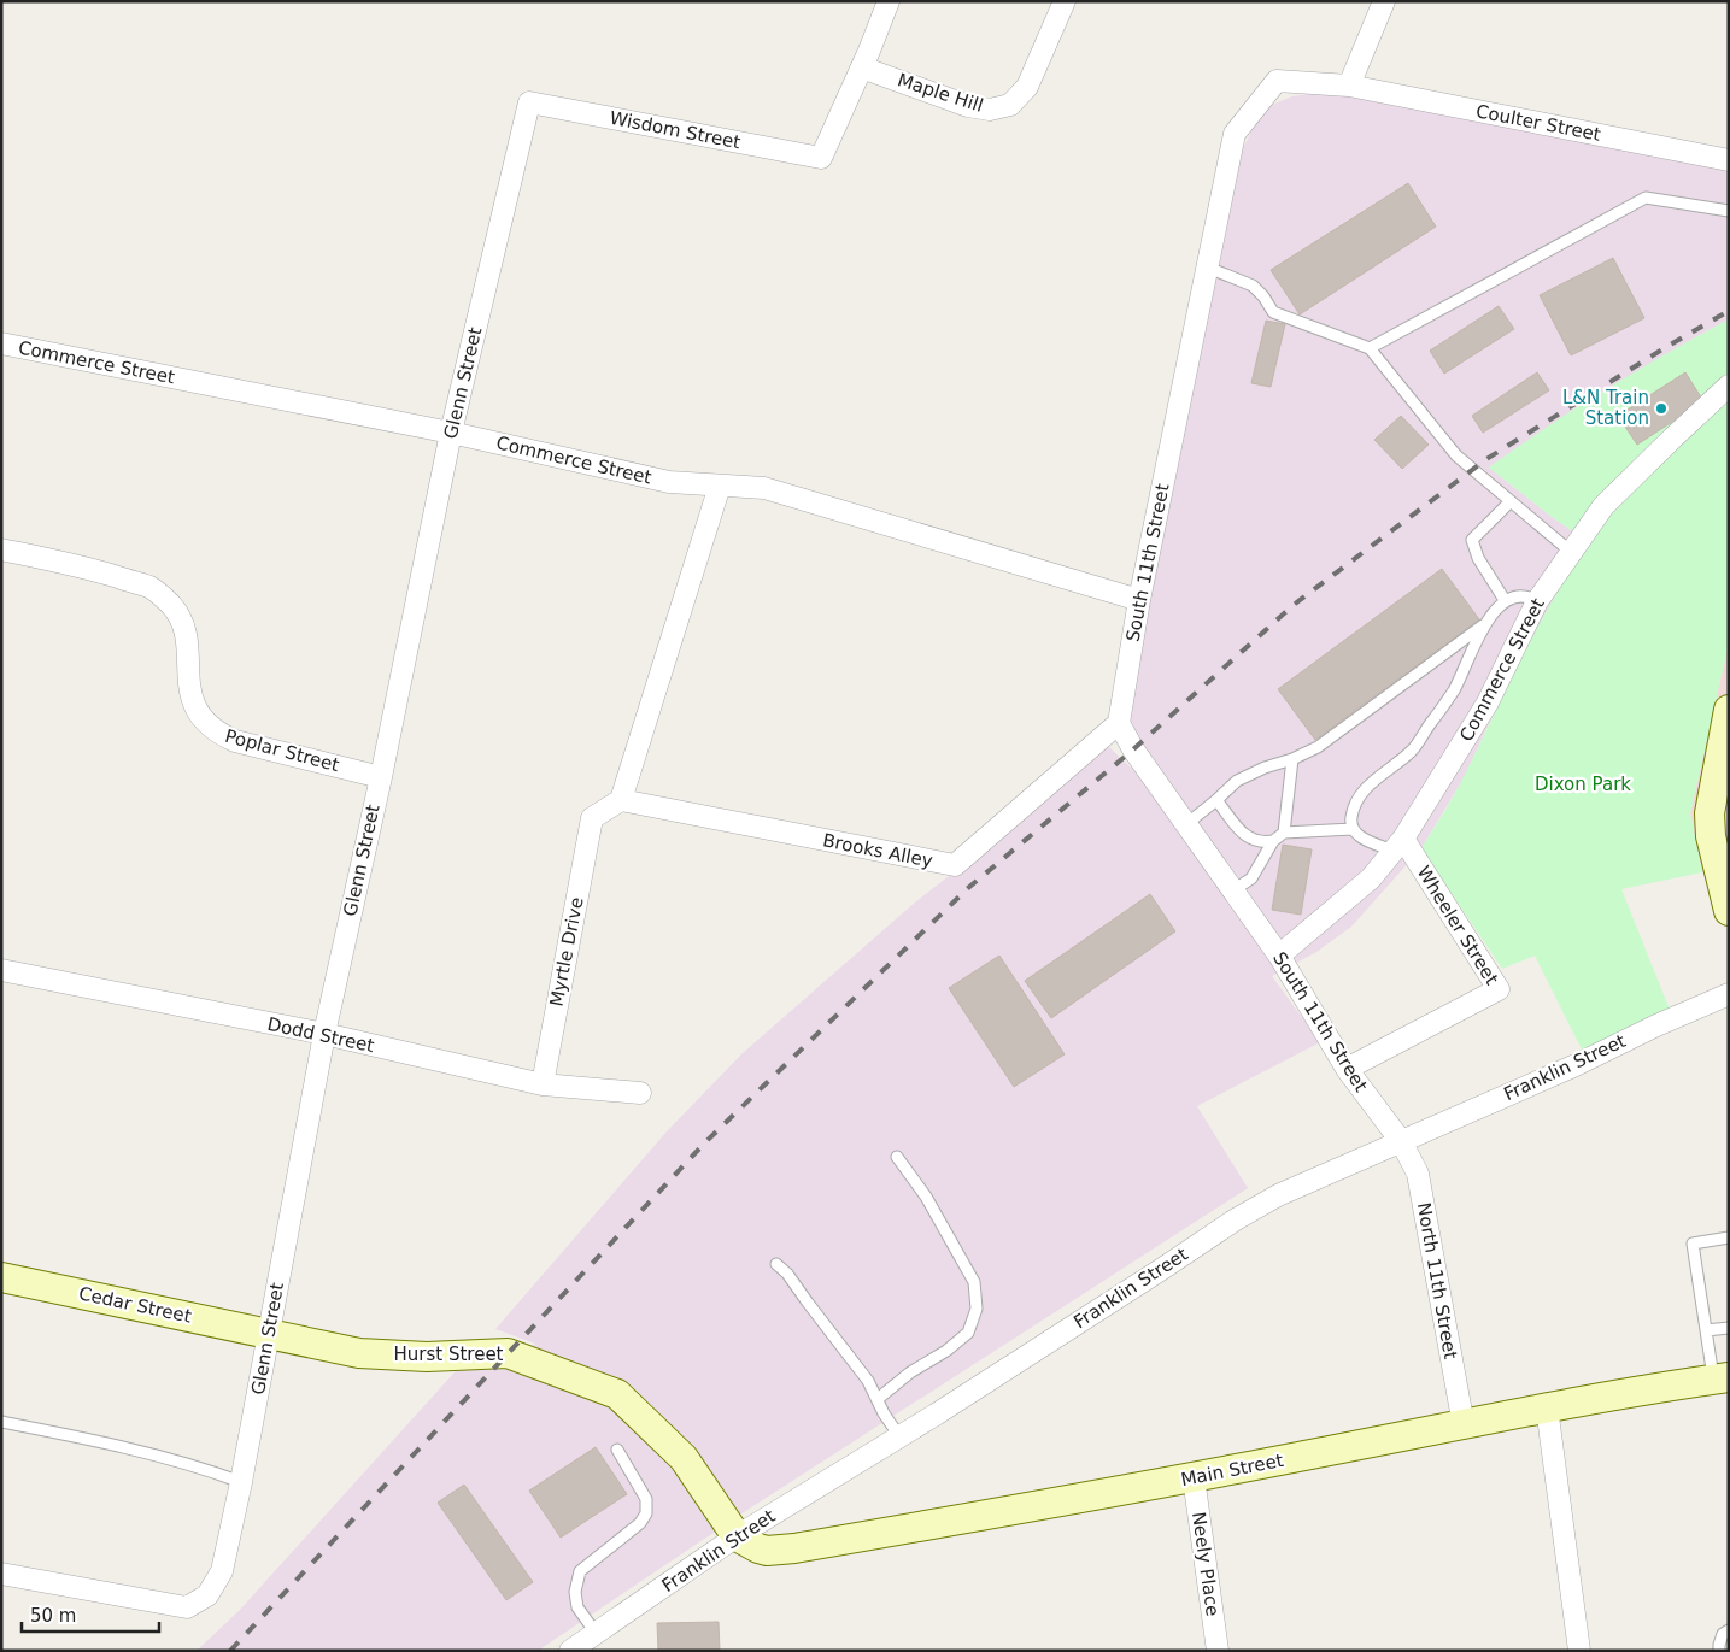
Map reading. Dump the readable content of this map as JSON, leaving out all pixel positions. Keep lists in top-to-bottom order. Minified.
{"streets":{"street":["Maple Hill","Coulter Street","Wisdom Street","Commerce Street","Glenn Street","South 11th Street","Poplar Street","Brooks Alley","Wheeler Street","Myrtle Drive","Dodd Street","Franklin Street","North 11th Street","Cedar Street","Hurst Street","Main Street","Neely Place"]},"crossings":[["Maple Hill","Wisdom Street"],["Coulter Street","South 11th Street"],["Wisdom Street","Glenn Street"],["Commerce Street","Glenn Street"],["Commerce Street","South 11th Street"],["Commerce Street","Wheeler Street"],["Glenn Street","Poplar Street"],["Glenn Street","Dodd Street"],["Glenn Street","Cedar Street"],["Glenn Street","Hurst Street"],["South 11th Street","Brooks Alley"],["South 11th Street","Wheeler Street"],["South 11th Street","Franklin Street"],["South 11th Street","North 11th Street"],["Brooks Alley","Myrtle Drive"],["Myrtle Drive","Dodd Street"],["Franklin Street","North 11th Street"],["Franklin Street","Hurst Street"],["Franklin Street","Main Street"],["North 11th Street","Main Street"],["Cedar Street","Hurst Street"],["Hurst Street","Main Street"],["Main Street","Neely Place"]],"parks":["Dixon Park"],"places":["L&N Train Station"],"scale_bar":"50 m"}
